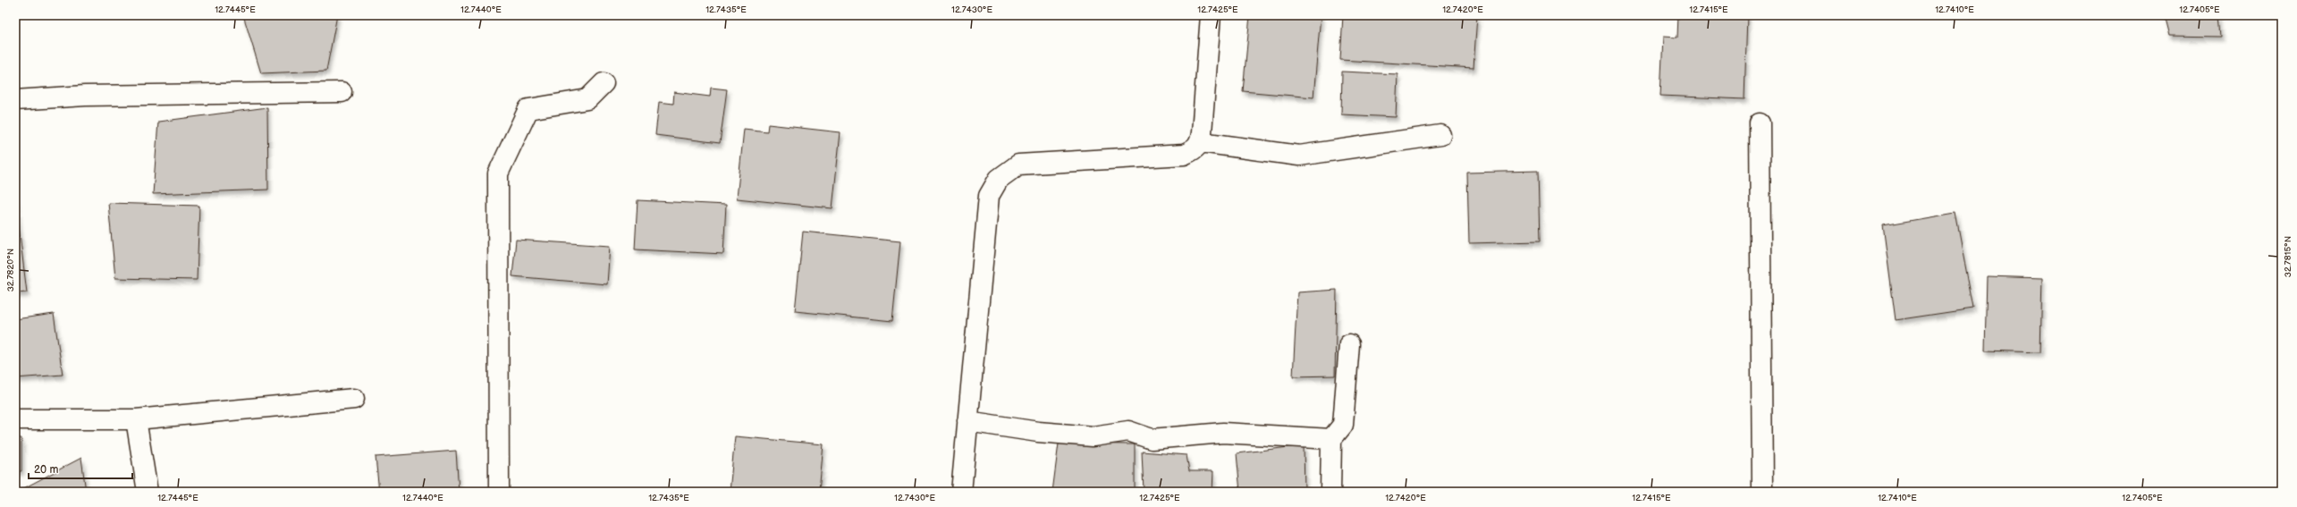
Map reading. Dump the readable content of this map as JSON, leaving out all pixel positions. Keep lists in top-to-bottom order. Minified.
{"scale_bar":"20 m","coordinates":["12.7445°E","12.7440°E","12.7435°E","12.7430°E","12.7425°E","12.7420°E","12.7415°E","12.7410°E","12.7405°E","32.7815°N","32.7820°N"]}
